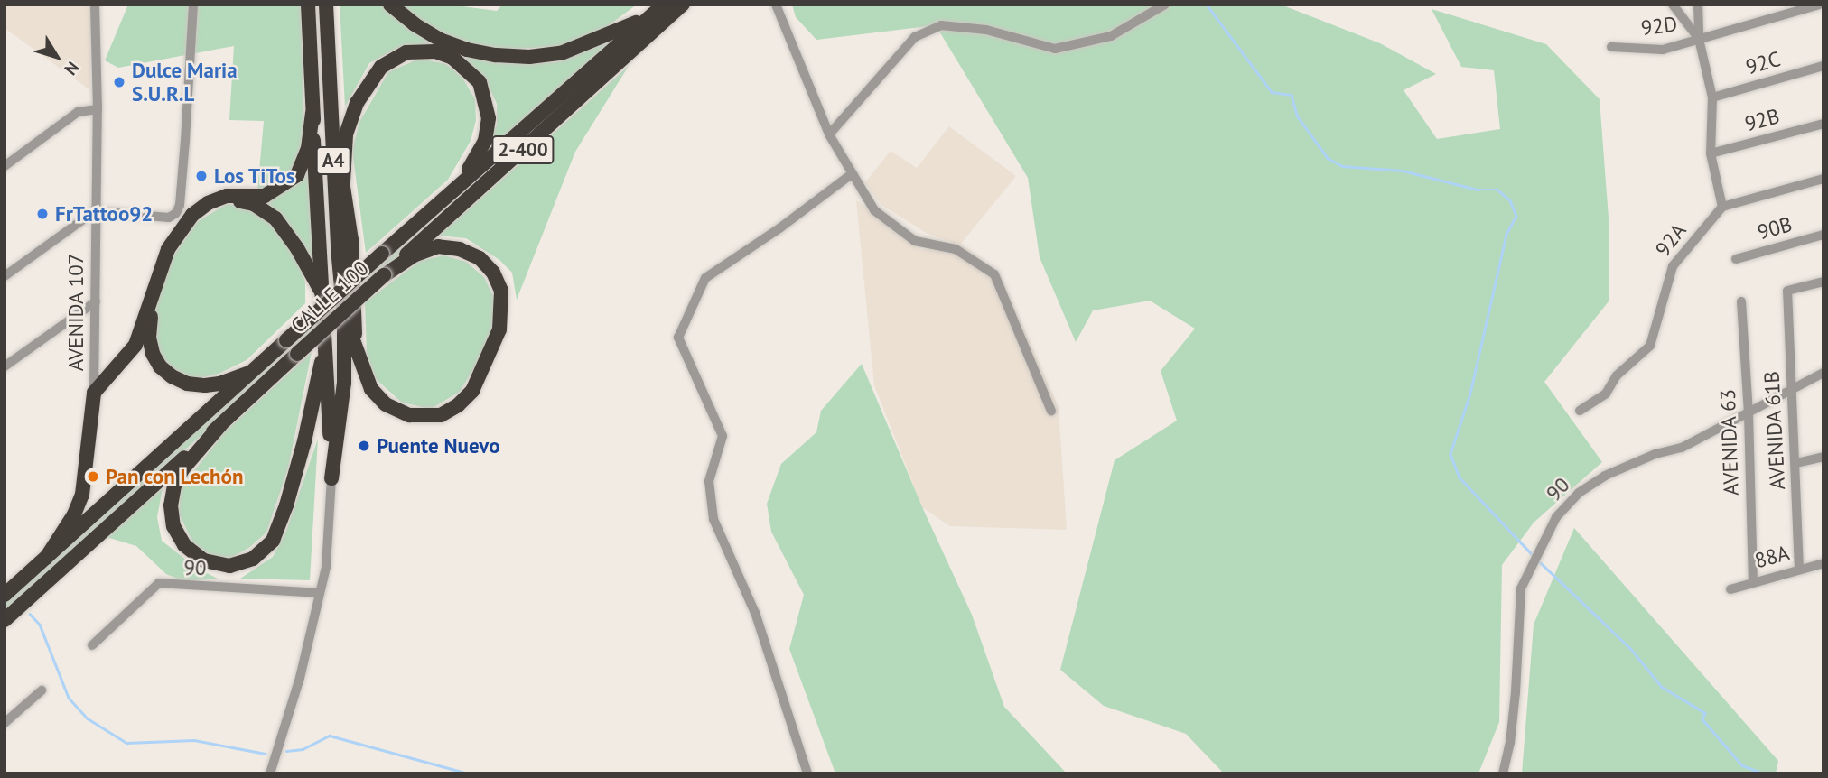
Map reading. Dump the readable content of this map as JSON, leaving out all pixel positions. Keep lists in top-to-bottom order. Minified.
{"streets":{"highway":["2-400","A4","CALLE 100"],"street":["92D","92C","92B","90B","92A","AVENIDA 107","AVENIDA 61B","AVENIDA 63","90","88A"]},"crossings":[["AVENIDA 61B","90"],["AVENIDA 61B","88A"],["AVENIDA 63","90"],["AVENIDA 63","88A"]],"places":["Dulce Maria S.U.R.L","Los TiTos","FrTattoo92","Puente Nuevo","Pan con Lechón"],"north":"bottom right"}
